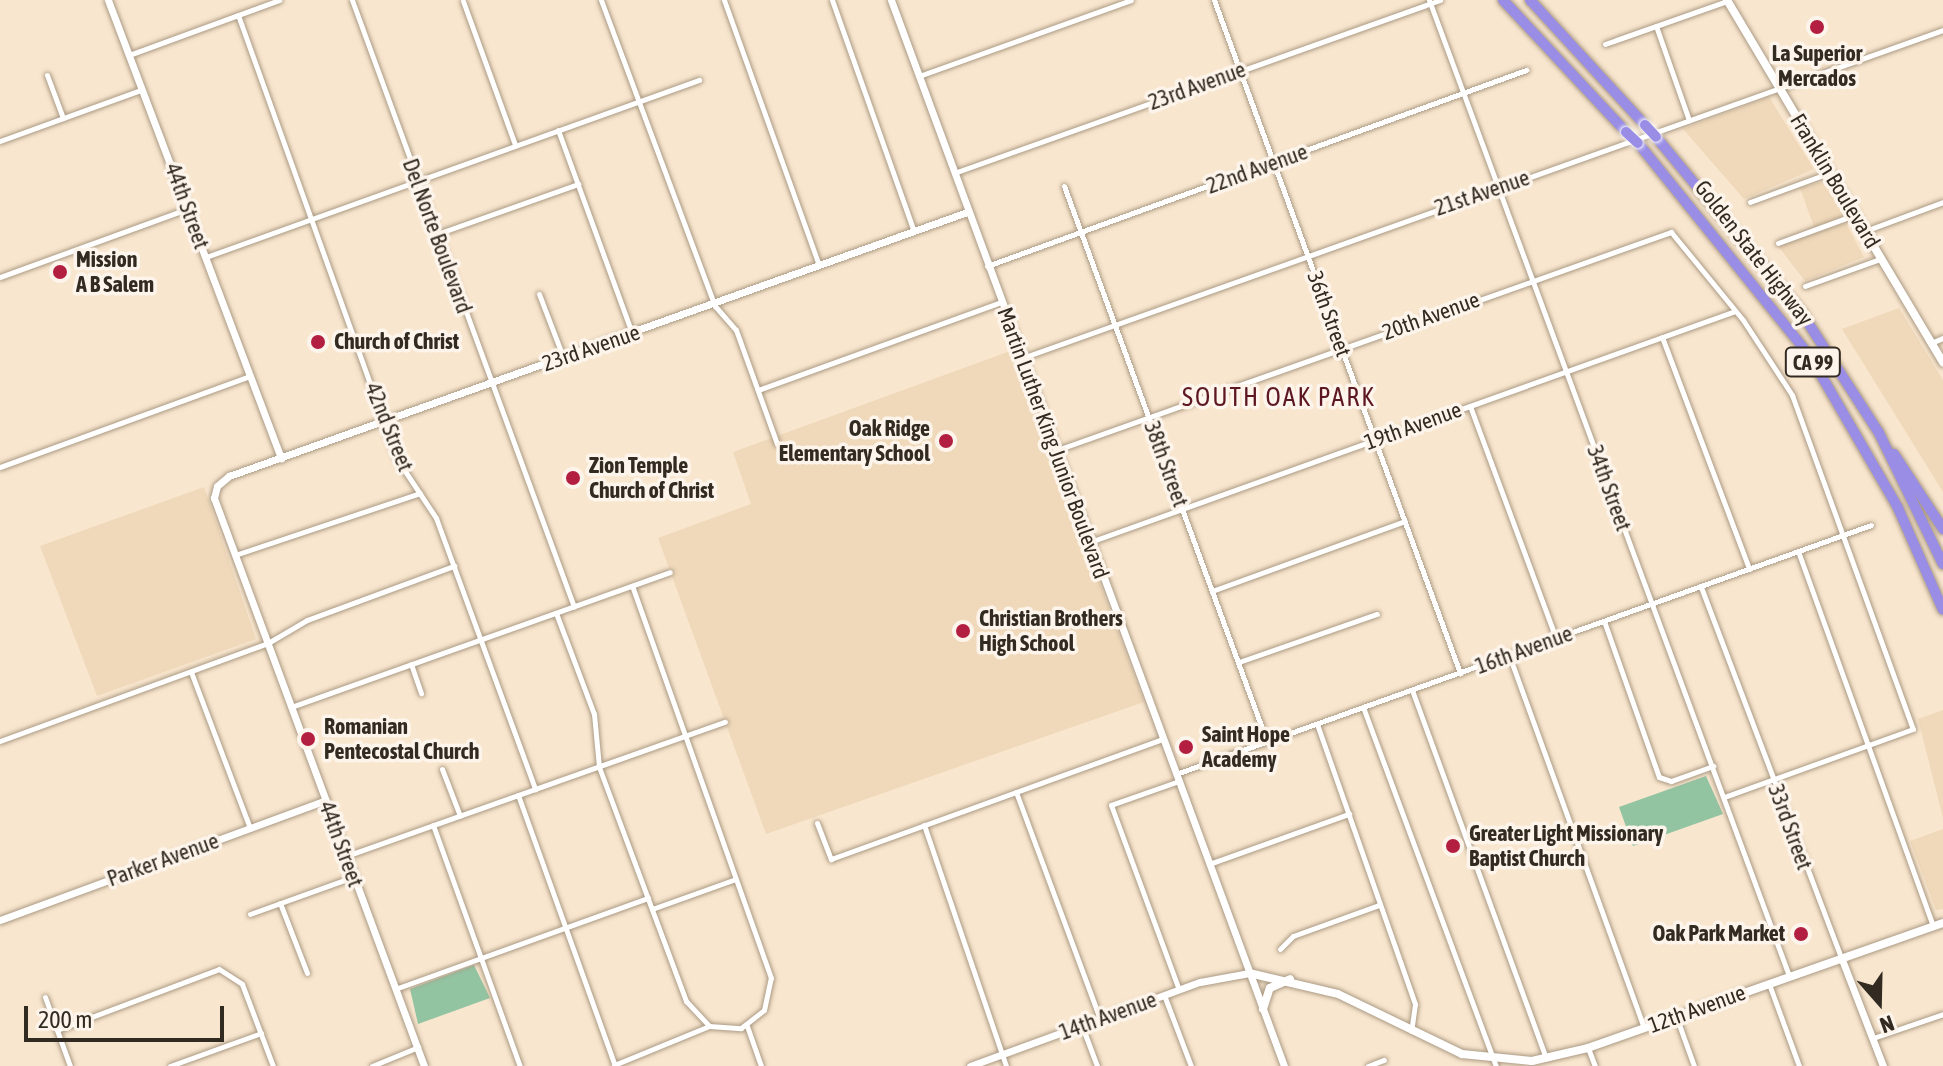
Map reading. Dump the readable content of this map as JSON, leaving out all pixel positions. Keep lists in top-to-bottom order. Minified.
{"streets":{"highway":["Golden State Highway","CA 99"],"main road":["Franklin Boulevard","12th Avenue"],"street":["23rd Avenue","22nd Avenue","21st Avenue","44th Street","Del Norte Boulevard","36th Street","20th Avenue","19th Avenue","42nd Street","Martin Luther King Junior Boulevard","38th Street","34th Street","16th Avenue","33rd Street","Parker Avenue","14th Avenue"]},"crossings":[["23rd Avenue","44th Street"],["23rd Avenue","Del Norte Boulevard"],["23rd Avenue","36th Street"],["23rd Avenue","42nd Street"],["23rd Avenue","Martin Luther King Junior Boulevard"],["23rd Avenue","34th Street"],["22nd Avenue","36th Street"],["22nd Avenue","Martin Luther King Junior Boulevard"],["22nd Avenue","38th Street"],["22nd Avenue","34th Street"],["Franklin Boulevard","21st Avenue"],["21st Avenue","36th Street"],["21st Avenue","Martin Luther King Junior Boulevard"],["21st Avenue","38th Street"],["21st Avenue","34th Street"],["44th Street","Parker Avenue"],["36th Street","20th Avenue"],["36th Street","19th Avenue"],["36th Street","16th Avenue"],["20th Avenue","19th Avenue"],["20th Avenue","Martin Luther King Junior Boulevard"],["20th Avenue","38th Street"],["20th Avenue","34th Street"],["19th Avenue","Martin Luther King Junior Boulevard"],["19th Avenue","38th Street"],["19th Avenue","34th Street"],["Martin Luther King Junior Boulevard","16th Avenue"],["Martin Luther King Junior Boulevard","12th Avenue"],["Martin Luther King Junior Boulevard","14th Avenue"],["38th Street","16th Avenue"],["34th Street","16th Avenue"],["34th Street","12th Avenue"],["16th Avenue","33rd Street"],["16th Avenue","14th Avenue"],["33rd Street","12th Avenue"],["12th Avenue","14th Avenue"]],"districts":["SOUTH OAK PARK"],"places":["La Superior Mercados","Mission A B Salem","Church of Christ","Oak Ridge Elementary School","Zion Temple Church of Christ","Christian Brothers High School","Romanian Pentecostal Church","Saint Hope Academy","Greater Light Missionary Baptist Church","Oak Park Market"],"scale_bar":"200 m","north":"bottom"}
